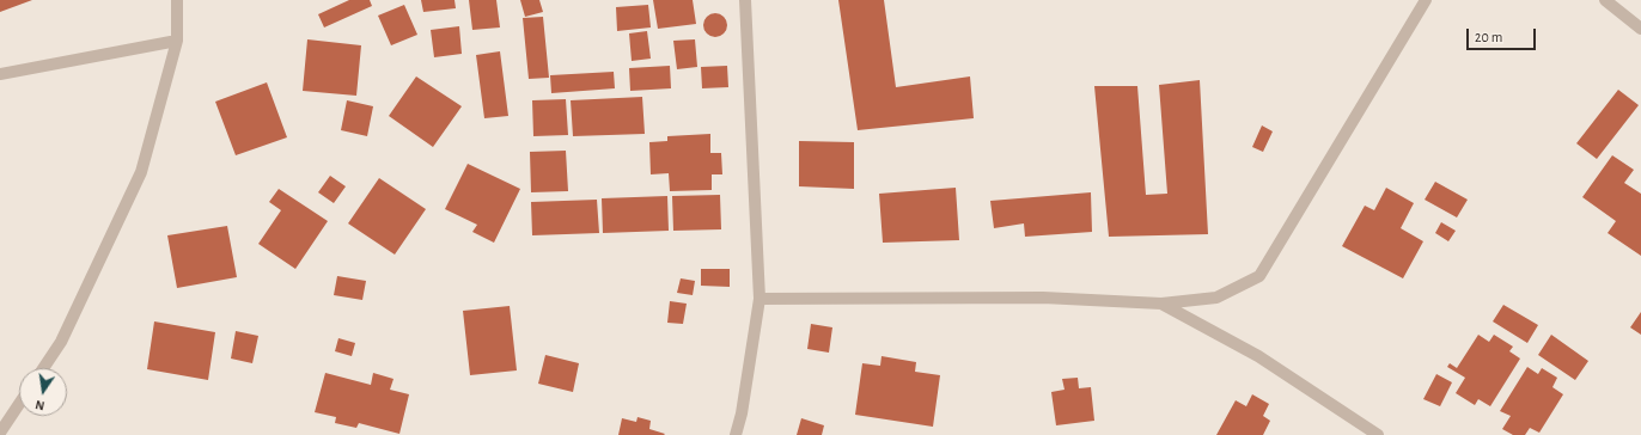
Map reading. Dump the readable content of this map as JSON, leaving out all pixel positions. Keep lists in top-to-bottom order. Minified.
{"scale_bar":"20 m","north":"bottom"}
